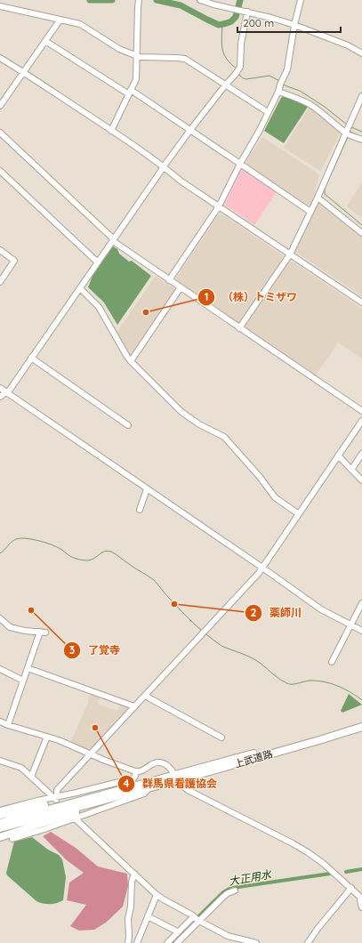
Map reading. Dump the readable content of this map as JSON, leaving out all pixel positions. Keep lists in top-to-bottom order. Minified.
{"streets":{"highway":["上武道路"]},"water":["大正用水"],"places":["（株）トミザワ","薬師川","了覚寺","群馬県看護協会"],"scale_bar":"200 m"}
